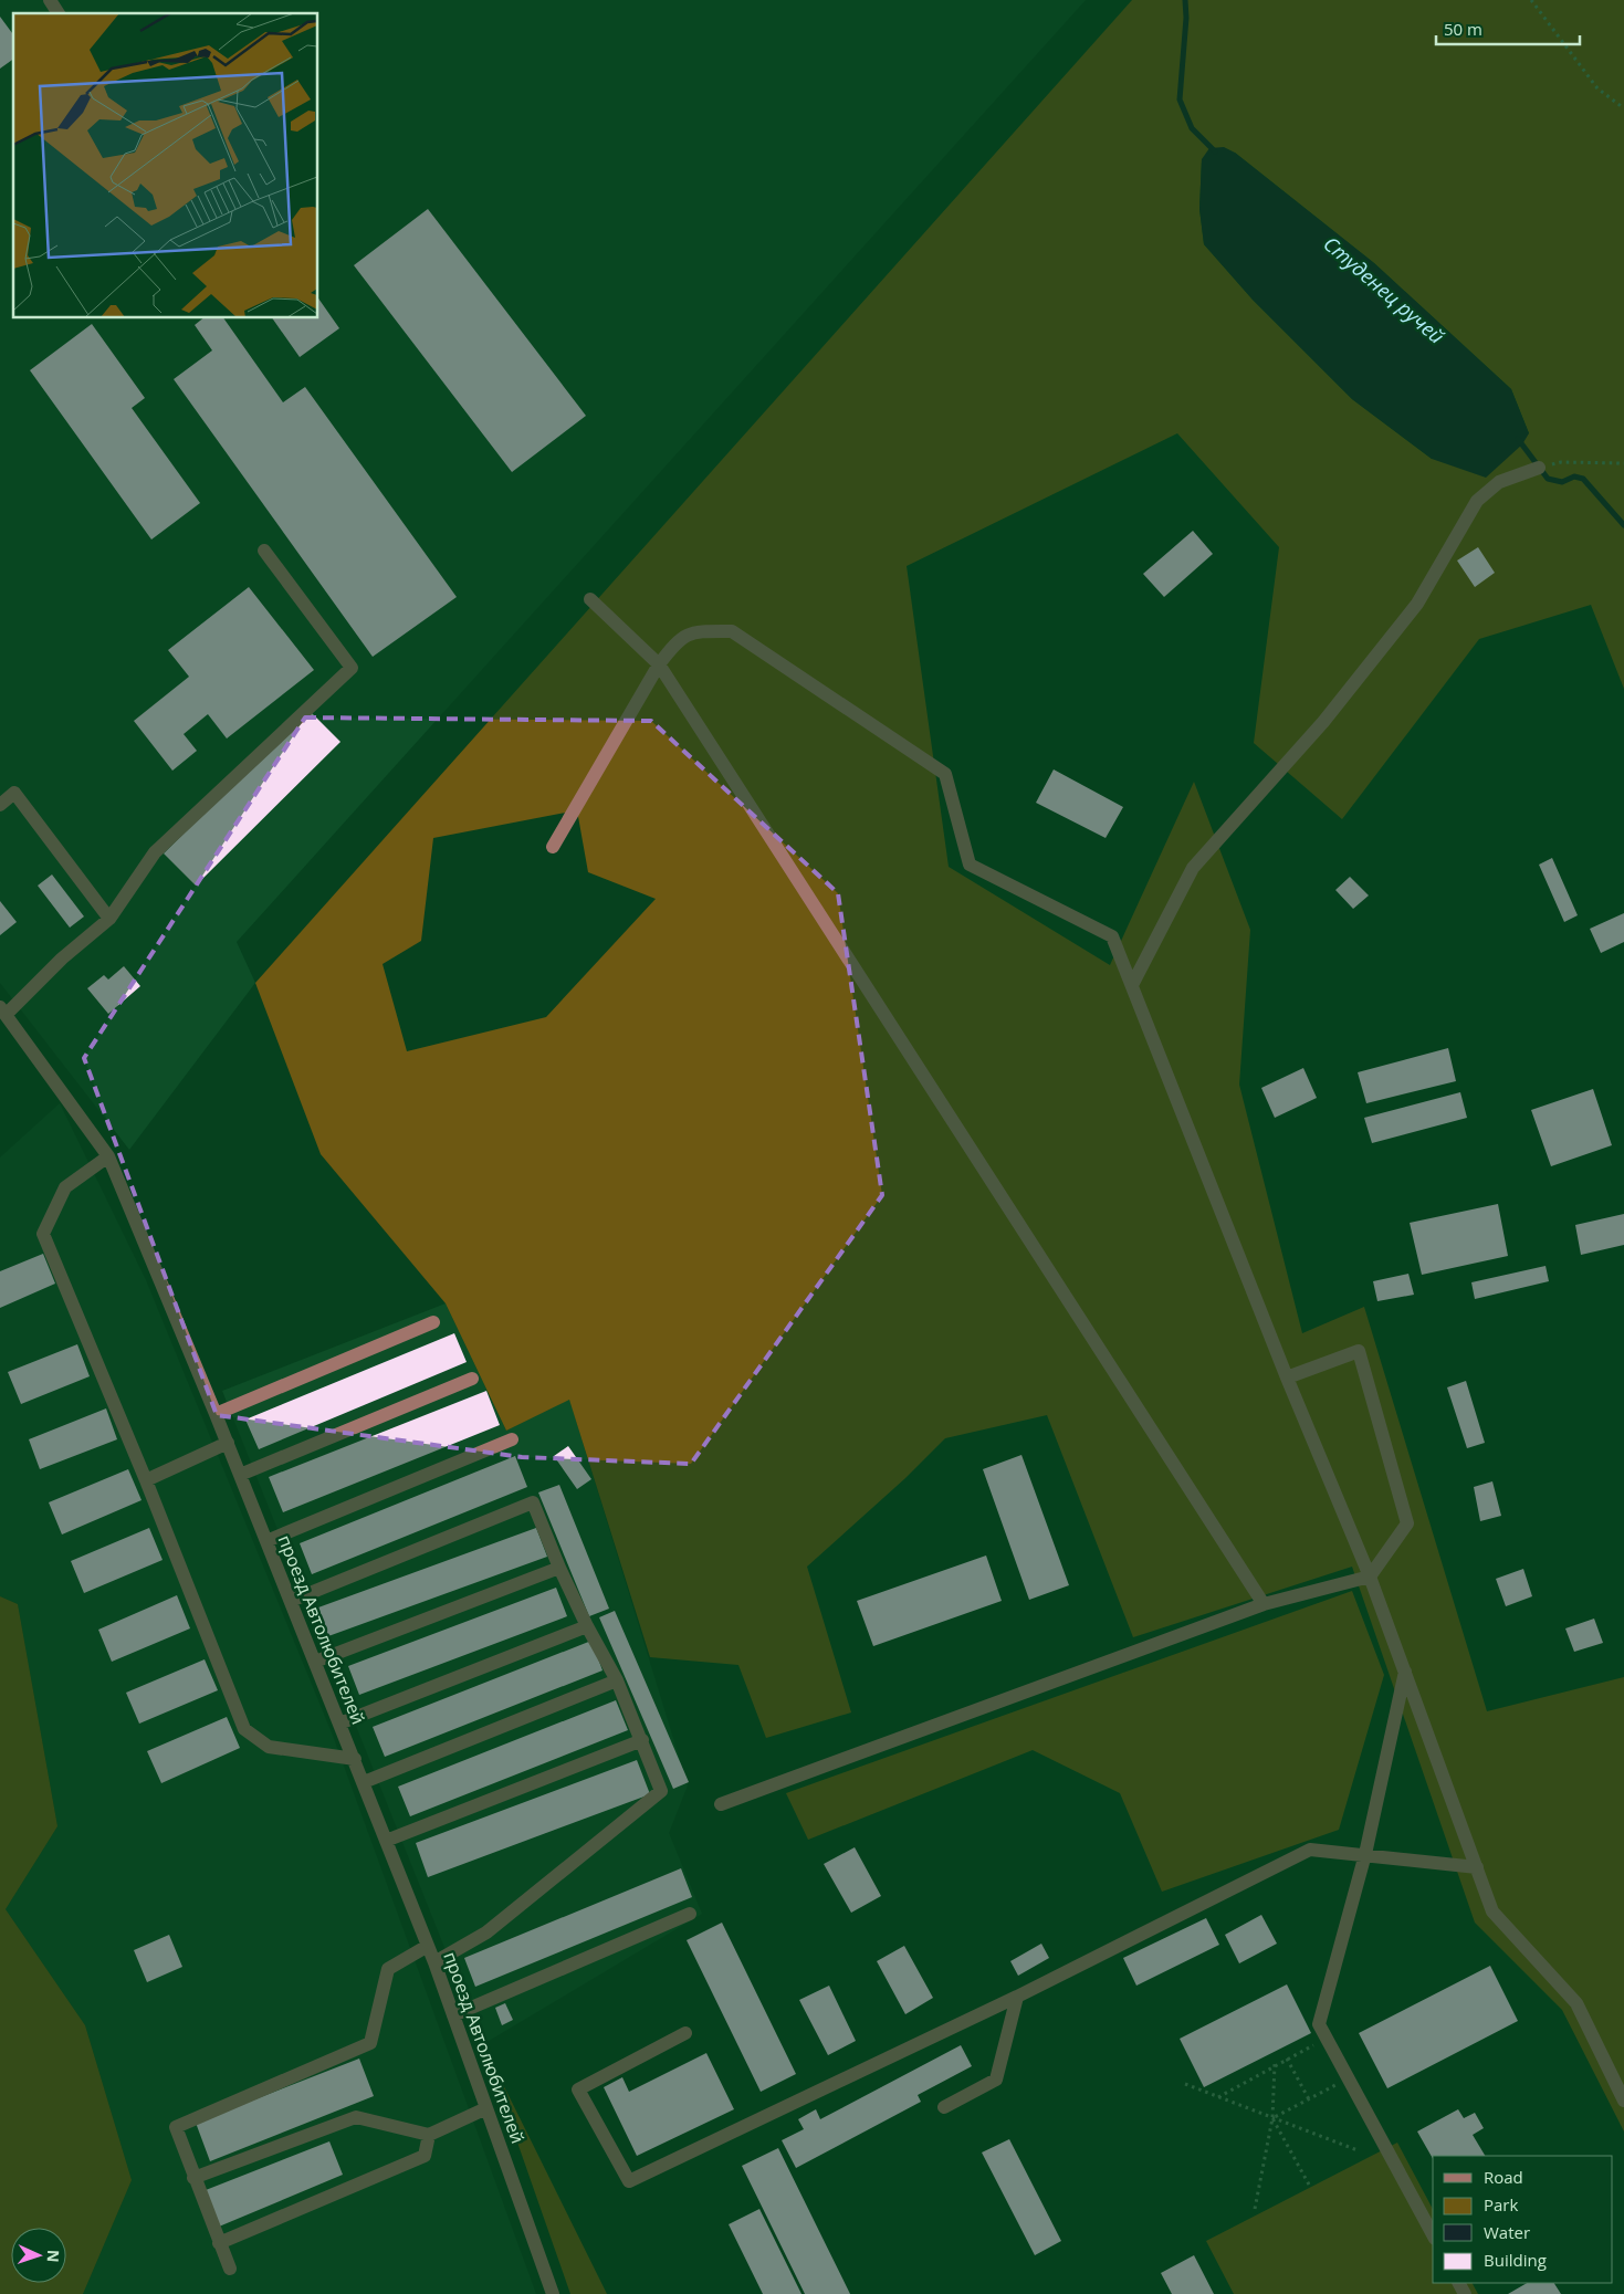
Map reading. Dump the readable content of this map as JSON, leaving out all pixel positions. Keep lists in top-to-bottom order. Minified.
{"streets":{"street":["проезд Автолюбителей"]},"water":["Студенец ручей"],"legend":["Road","Park","Water","Building"],"scale_bar":"50 m","north":"right"}
